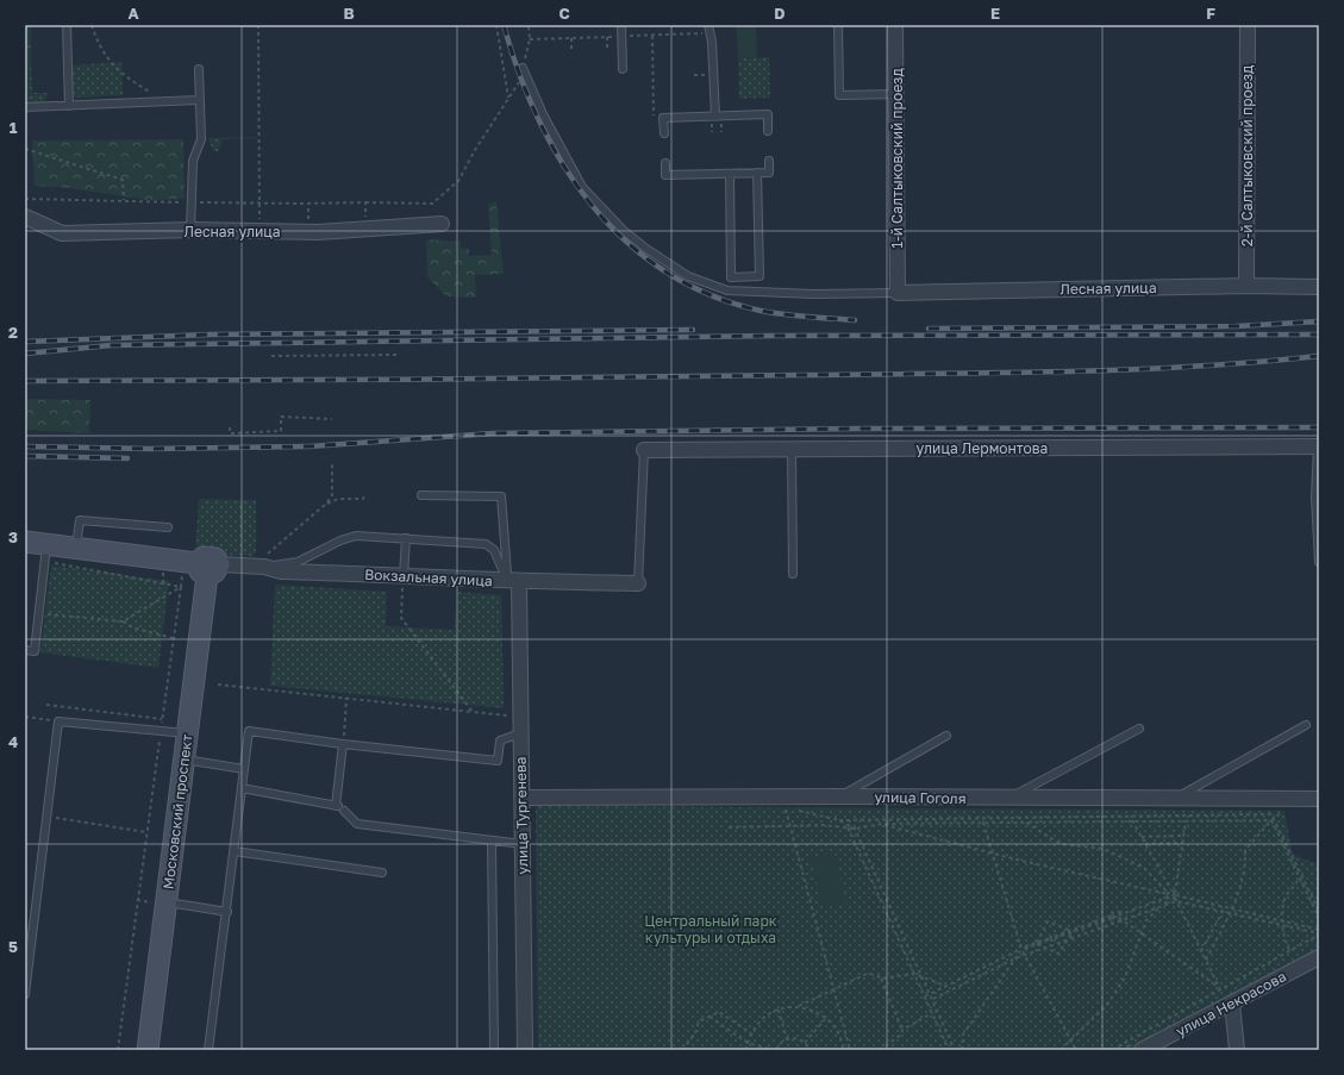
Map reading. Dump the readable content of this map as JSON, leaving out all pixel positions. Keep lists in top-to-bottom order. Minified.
{"streets":{"main road":["Вокзальная улица","Московский проспект"],"street":["2-й Салтыковский проезд","1-й Салтыковский проезд","Лесная улица","улица Лермонтова","улица Гоголя","улица Тургенева","улица Некрасова"]},"crossings":[["2-й Салтыковский проезд","Лесная улица"],["1-й Салтыковский проезд","Лесная улица"],["Вокзальная улица","Московский проспект"],["Вокзальная улица","улица Тургенева"],["улица Гоголя","улица Тургенева"]],"parks":["Центральный парк культуры и отдыха"],"grid":{"columns":["A","B","C","D","E","F"],"rows":["1","2","3","4","5"]}}
